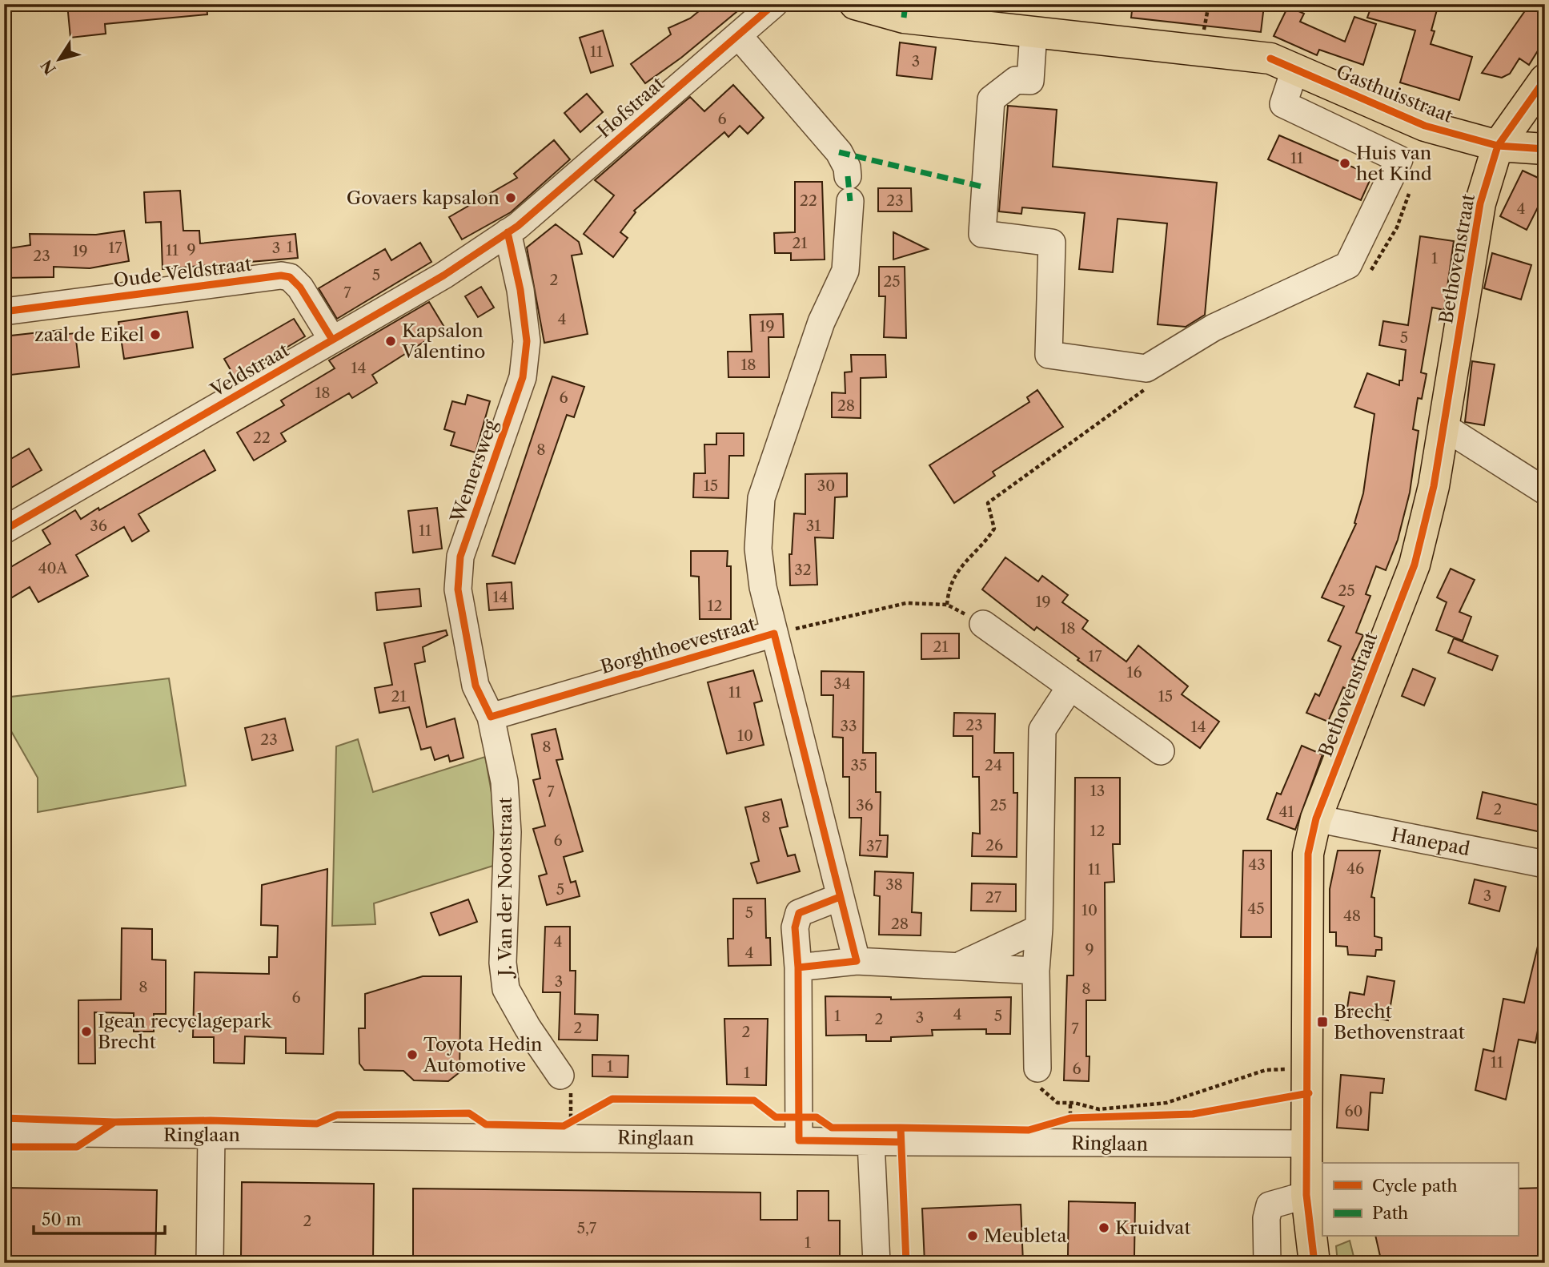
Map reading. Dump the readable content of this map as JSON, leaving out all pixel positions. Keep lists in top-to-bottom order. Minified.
{"streets":{"main road":["Gasthuisstraat","Bethovenstraat"],"street":["Hofstraat","Oude Veldstraat","Veldstraat","Wemersweg","Borghthoevestraat","Hanepad","J. Van der Nootstraat","Ringlaan"]},"crossings":[["Gasthuisstraat","Bethovenstraat"],["Hofstraat","Veldstraat"],["Hofstraat","Wemersweg"],["Hofstraat","Borghthoevestraat"],["Bethovenstraat","Hanepad"],["Bethovenstraat","Ringlaan"],["Oude Veldstraat","Veldstraat"],["Veldstraat","Wemersweg"],["Wemersweg","Borghthoevestraat"],["Wemersweg","J. Van der Nootstraat"],["Borghthoevestraat","J. Van der Nootstraat"]],"places":{"other":["Huis van het Kind","Govaers kapsalon","zaal de Eikel","Kapsalon Valentino","Igean recyclagepark Brecht","Toyota Hedin Automotive","Kruidvat","Meubleta"],"transit":["Brecht Bethovenstraat"]},"house_numbers":["11","3","6","11","22","23","4","21","1","17","3","9","11","19","23","1","5","2","25","7","4","19","5","18","14","18","6","28","22","8","15","30","36","31","11","40A","32","25","14","19","12","18","21","17","16","34","11","21","15","23","33","14","10","23","8","35","24","13","7","36","25","2","41","8","12","6","26","37","43","46","11","38","5","3","27","45","10","5","48","28","4","9","4","3","8","8","6","4","1","5","3","2","2","7","2","11","1","6","1","60","2","5,7","1"],"legend":["Cycle path","Path"],"scale_bar":"50 m","north":"bottom left"}
